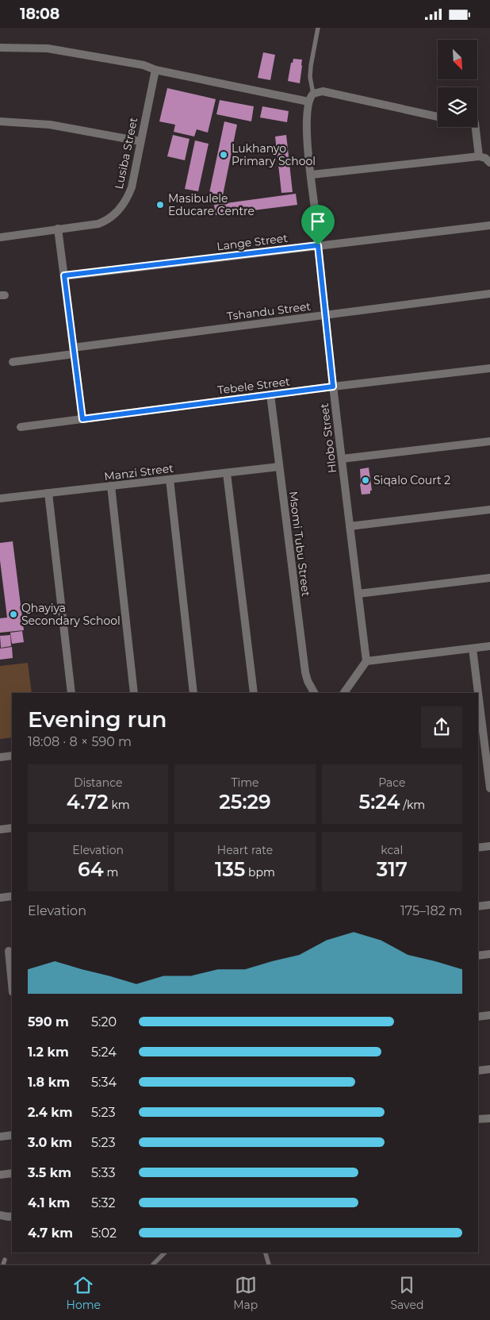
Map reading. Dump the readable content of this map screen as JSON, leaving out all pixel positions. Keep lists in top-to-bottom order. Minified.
{"streets":{"street":["Lusiba Street","Lange Street","Tshandu Street","Tebele Street","Hlobo Street","Manzi Street","Msomi Tubu Street"]},"crossings":[["Lange Street","Hlobo Street"],["Tshandu Street","Hlobo Street"],["Tebele Street","Hlobo Street"],["Tebele Street","Msomi Tubu Street"],["Manzi Street","Msomi Tubu Street"]],"places":["Lukhanyo Primary School","Masibulele Educare Centre","Siqalo Court 2","Qhayiya Secondary School"],"north":"bottom right","page":{"status":"18:08","heading":["Evening run","18:08 · 8 × 590 m"],"stats":[["Distance","4.72 km"],["Time","25:29"],["Pace","5:24 /km"],["Elevation","64 m"],["Heart rate","135 bpm"],["kcal","317"]],"chart":["Elevation","175–182 m"],"list":[{"name":"590 m","note":"5:20"},{"name":"1.2 km","note":"5:24"},{"name":"1.8 km","note":"5:34"},{"name":"2.4 km","note":"5:23"},{"name":"3.0 km","note":"5:23"},{"name":"3.5 km","note":"5:33"},{"name":"4.1 km","note":"5:32"},{"name":"4.7 km","note":"5:02"}],"tabs":["Home","Map","Saved"]}}
